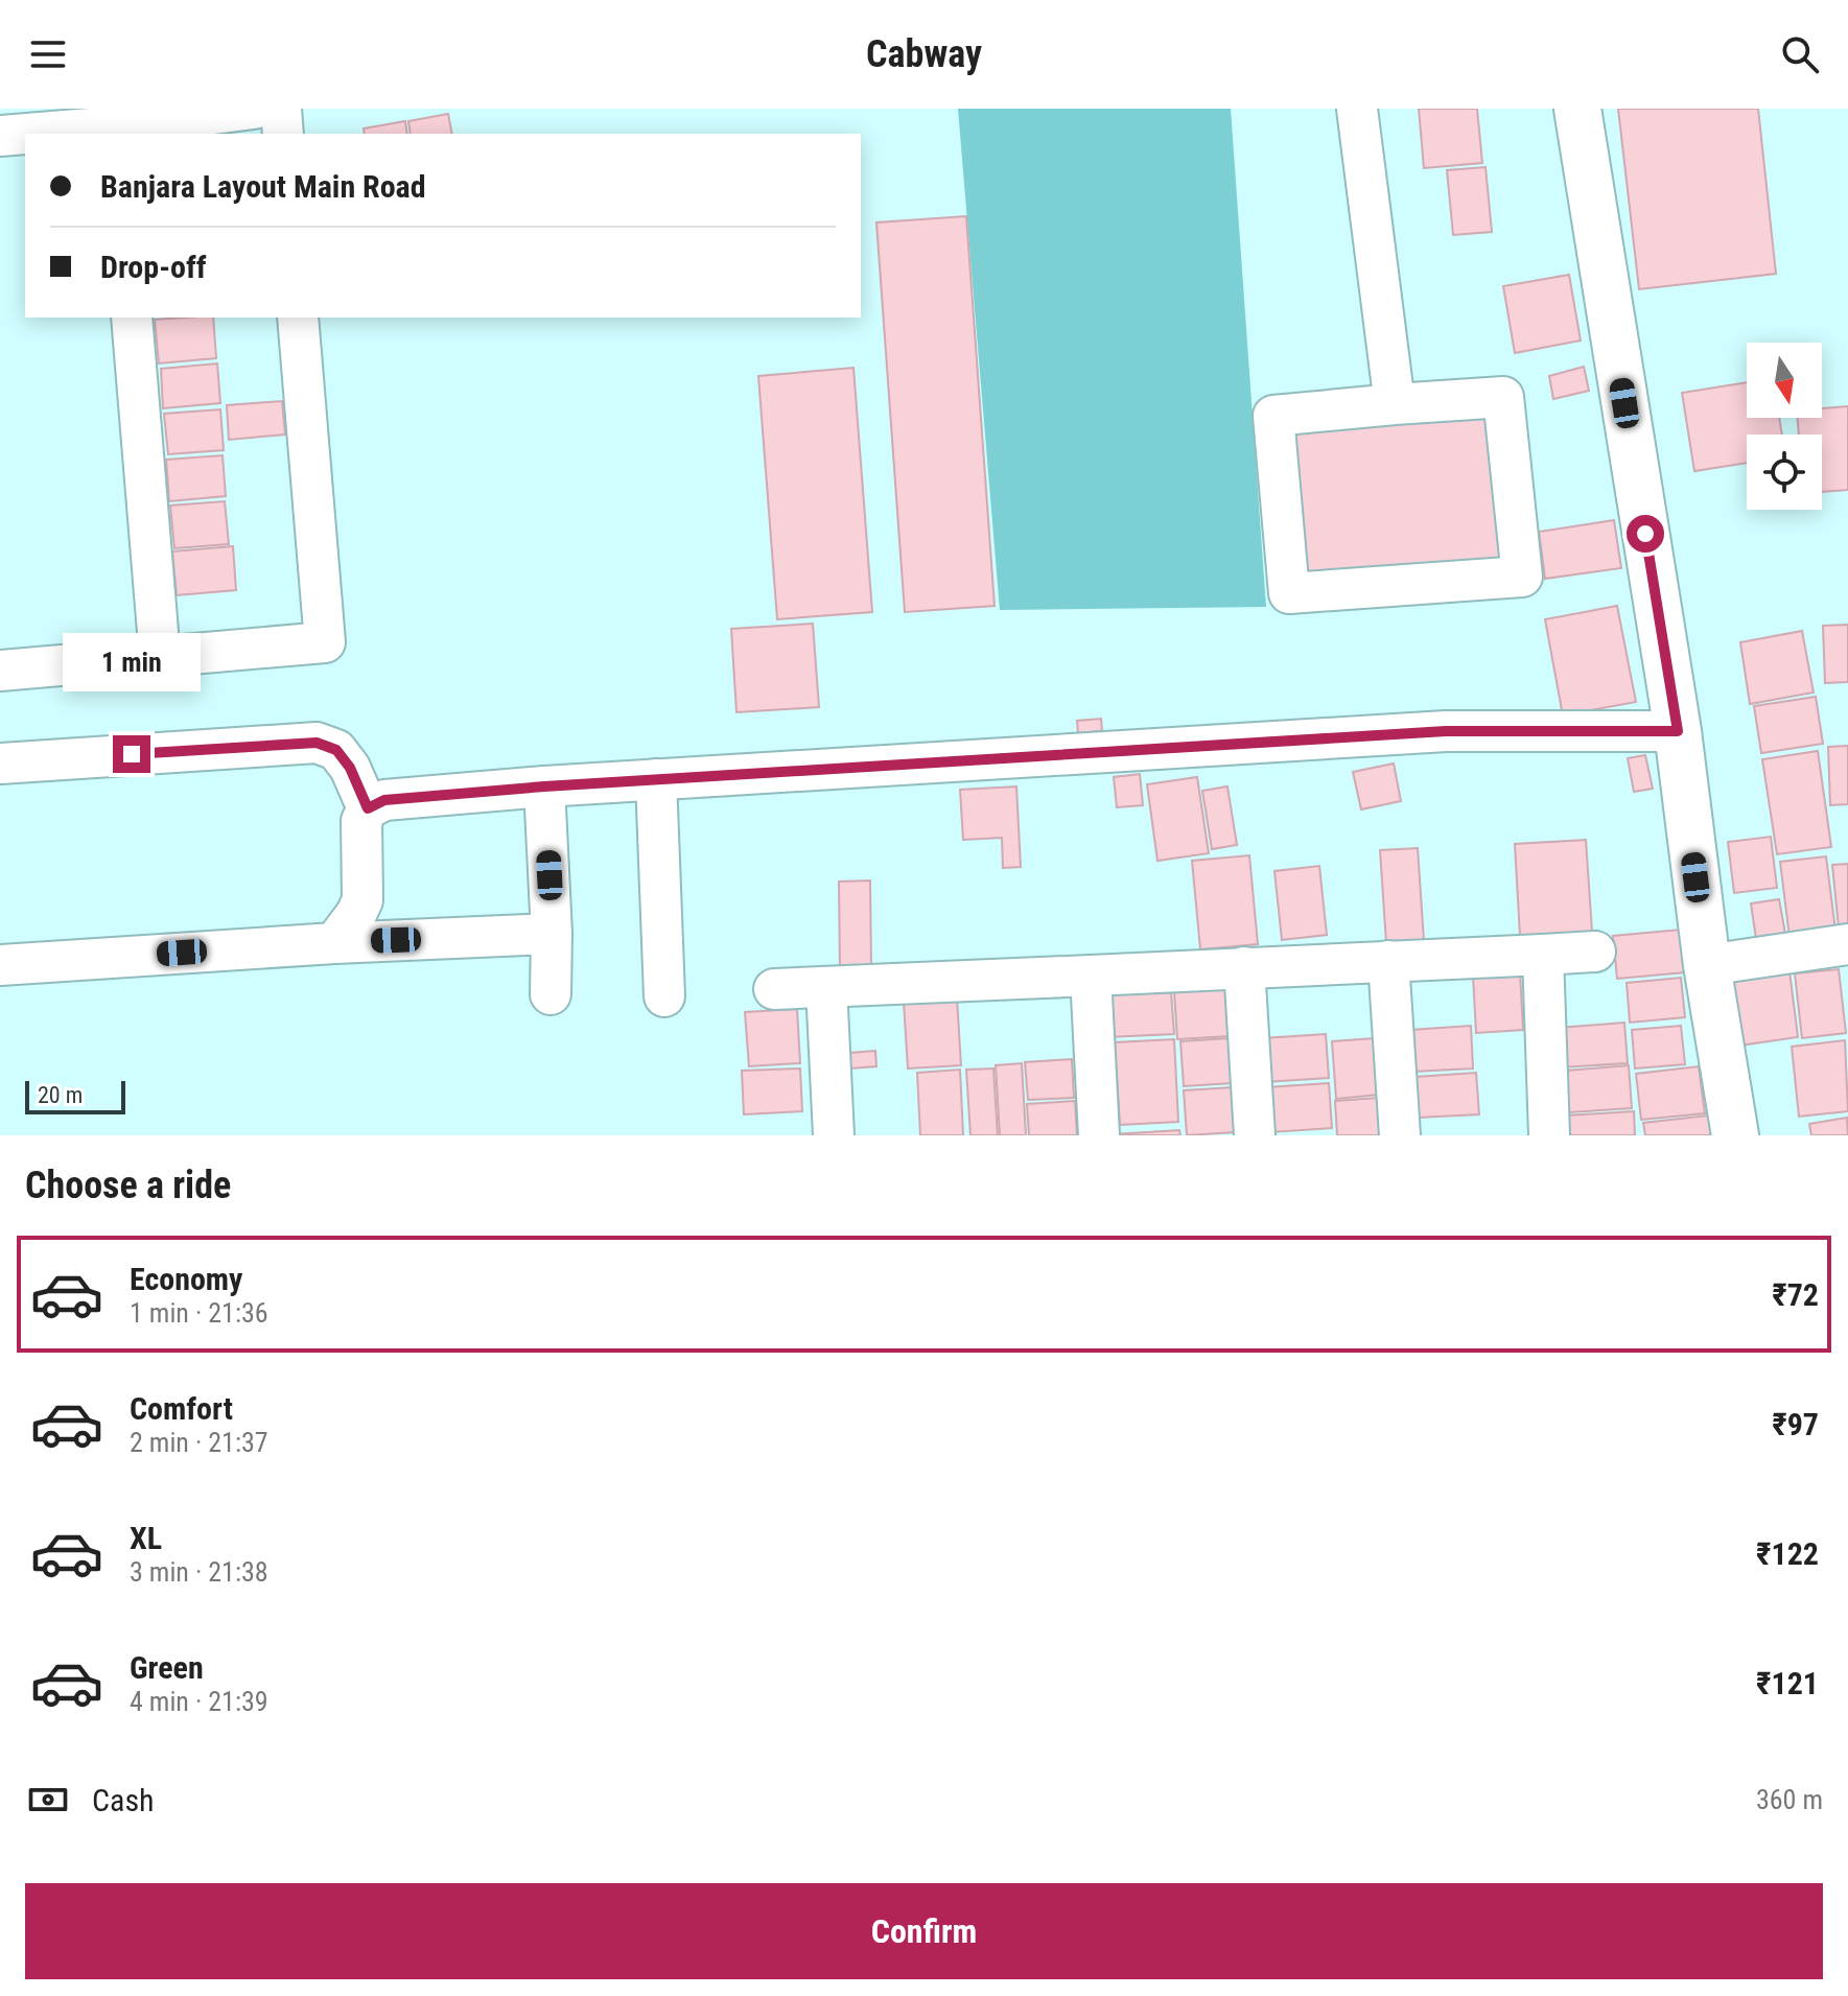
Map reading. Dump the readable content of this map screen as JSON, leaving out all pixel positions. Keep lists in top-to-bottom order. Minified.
{"scale_bar":"20 m","north":"bottom","page":{"header":"Cabway","banner":["Banjara Layout Main Road","Drop-off"],"bubble":"1 min","scale":"20 m","heading":"Choose a ride","list":[{"name":"Economy","note":"1 min · 21:36","value":"₹72"},{"name":"Comfort","note":"2 min · 21:37","value":"₹97"},{"name":"XL","note":"3 min · 21:38","value":"₹122"},{"name":"Green","note":"4 min · 21:39","value":"₹121"}],"pay":["Cash","360 m"],"buttons":"Confirm"}}
